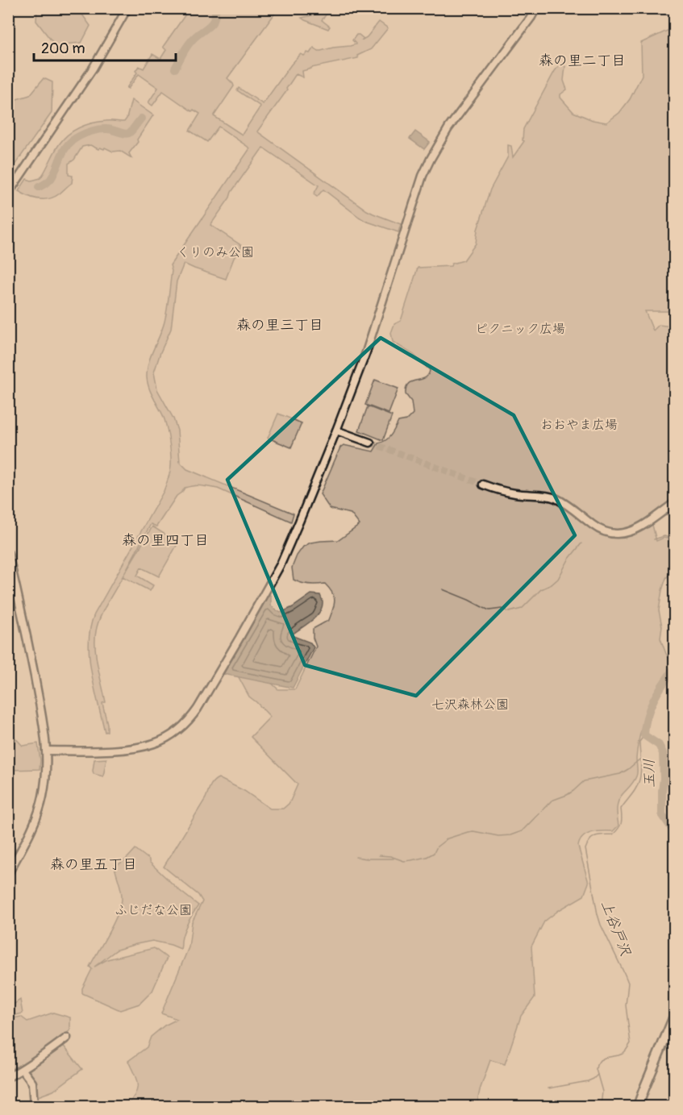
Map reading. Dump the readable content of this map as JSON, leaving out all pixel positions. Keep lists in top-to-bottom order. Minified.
{"districts":["森の里二丁目","森の里三丁目","森の里四丁目","森の里五丁目"],"water":["玉川","上谷戸沢"],"parks":["くりのみ公園","ピクニック広場","おおやま広場","七沢森林公園","ふじだな公園"],"scale_bar":"200 m"}
